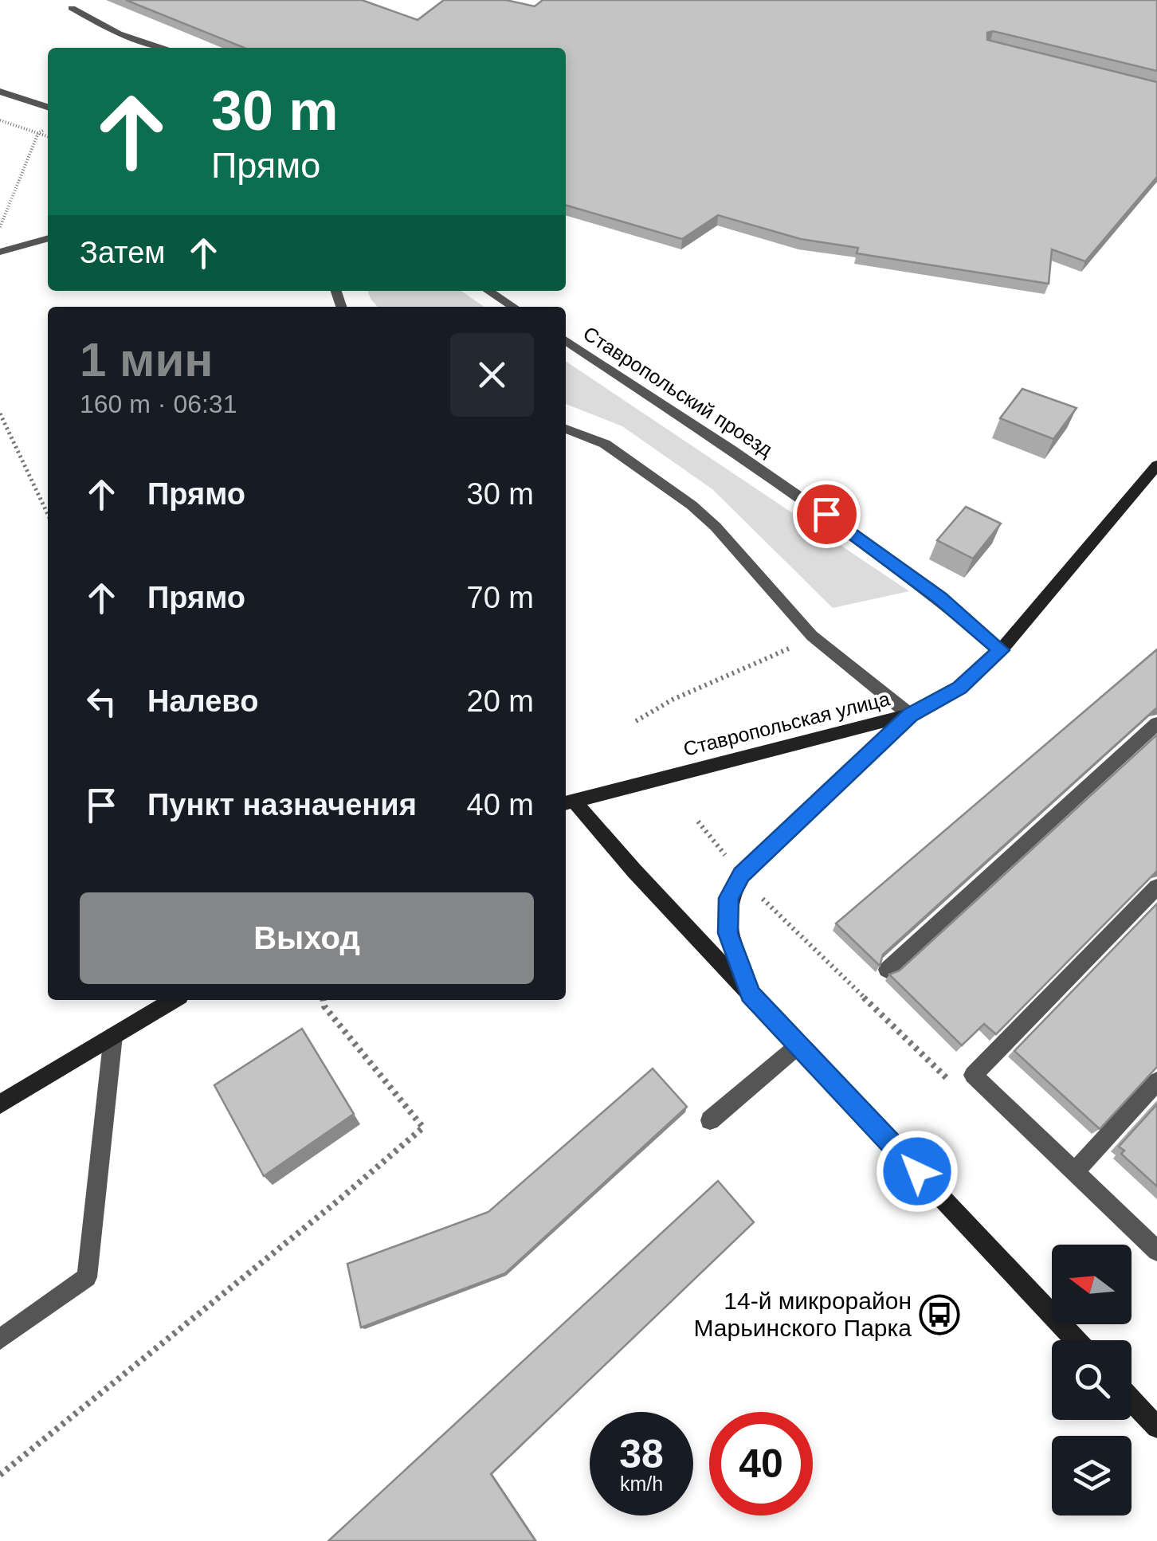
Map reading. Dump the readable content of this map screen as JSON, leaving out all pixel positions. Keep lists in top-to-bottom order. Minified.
{"streets":{"street":["Ставропольский проезд","Ставропольская улица"]},"crossings":[["Ставропольский проезд","Ставропольская улица"]],"places":{"bus stop":["14-й микрорайон Марьинского Парка"]},"north":"left","page":{"turn":["30 m","Прямо"],"then":"Затем","heading":["1 мин","160 m · 06:31"],"list":[{"name":"Прямо","value":"30 m"},{"name":"Прямо","value":"70 m"},{"name":"Налево","value":"20 m"},{"name":"Пункт назначения","value":"40 m"}],"buttons":"Выход","speed":"38 km/h","limit":"40"}}
